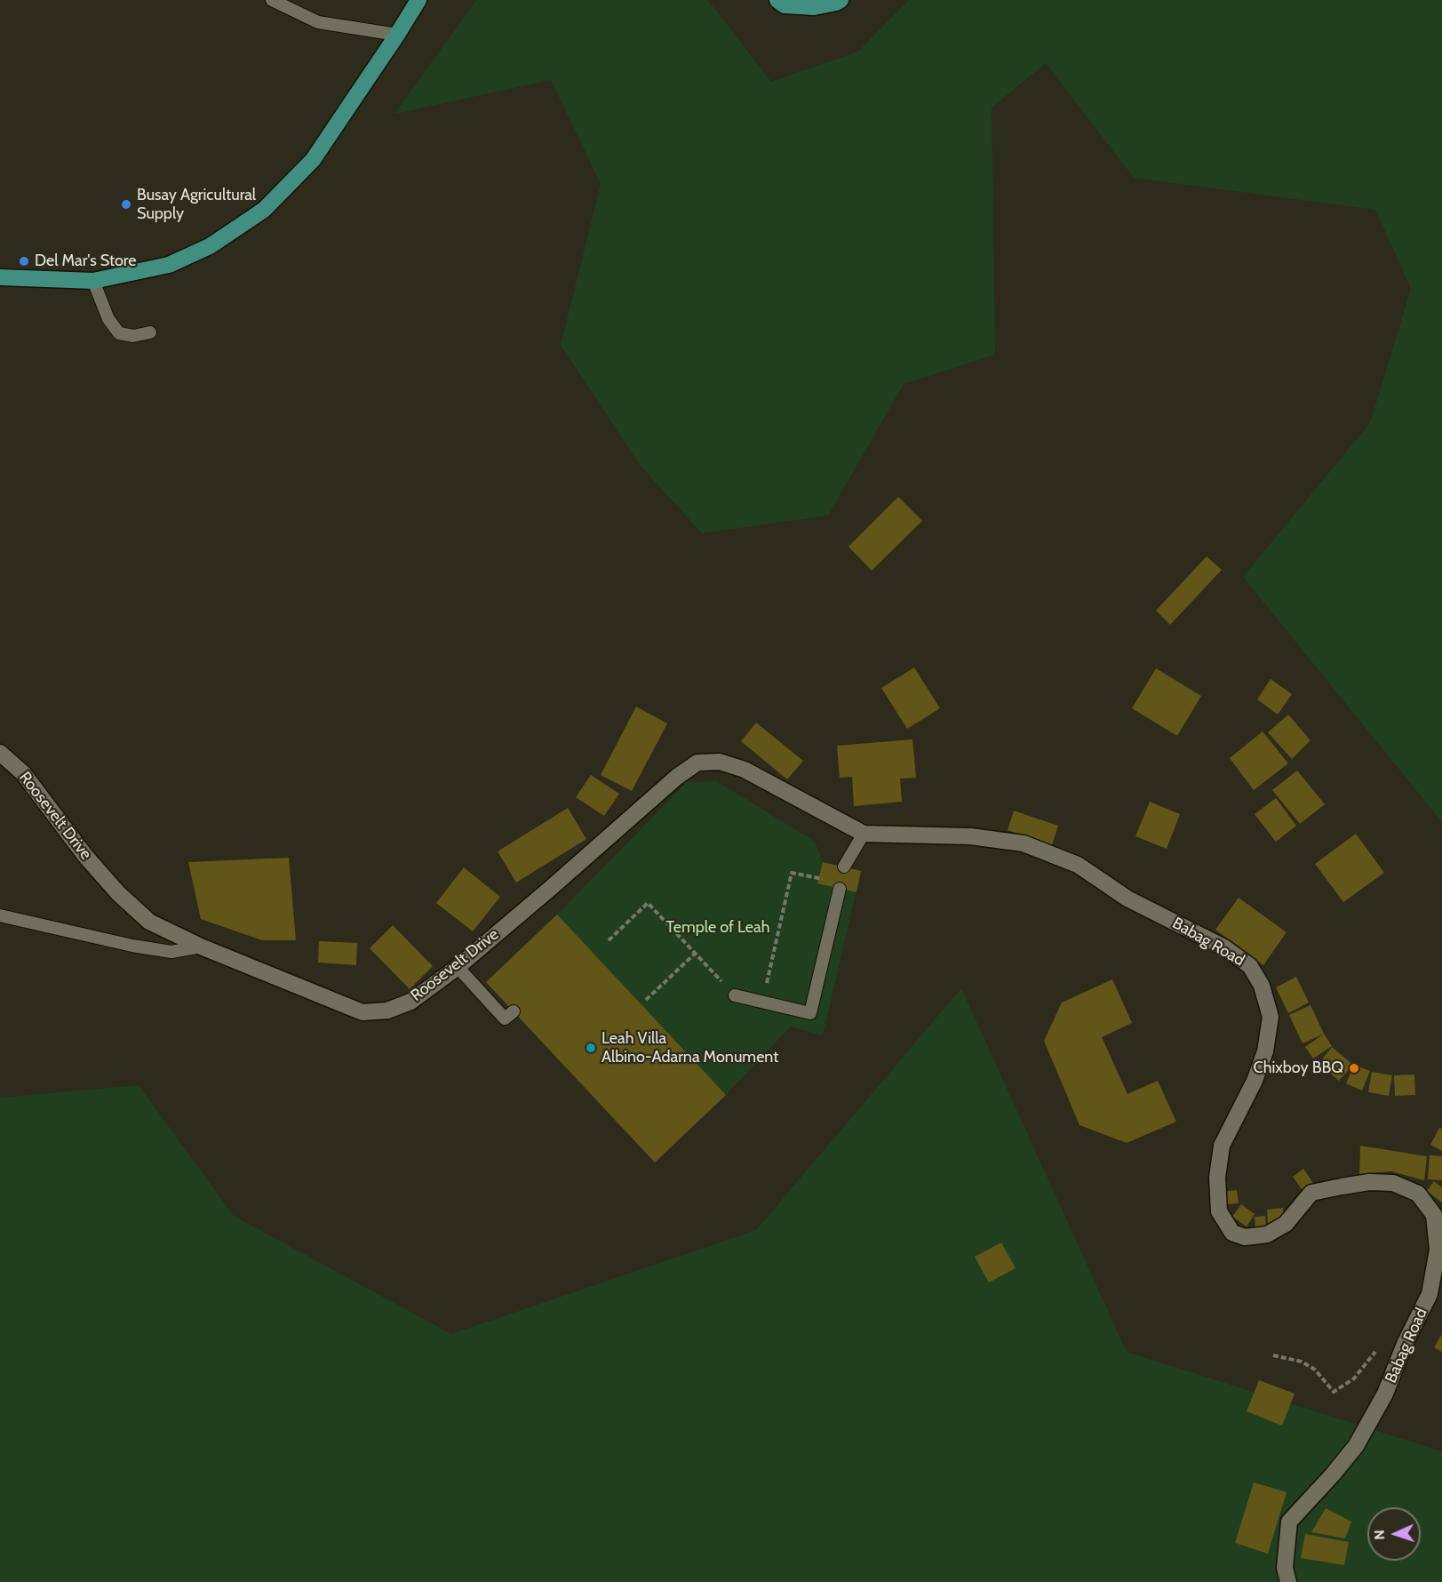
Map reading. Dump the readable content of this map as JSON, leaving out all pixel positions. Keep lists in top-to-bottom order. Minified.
{"streets":{"street":["Roosevelt Drive","Babag Road"]},"crossings":[["Roosevelt Drive","Babag Road"]],"parks":["Temple of Leah"],"places":["Busay Agricultural Supply","Del Mar's Store","Leah Villa Albino-Adarna Monument","Chixboy BBQ"],"north":"left"}
